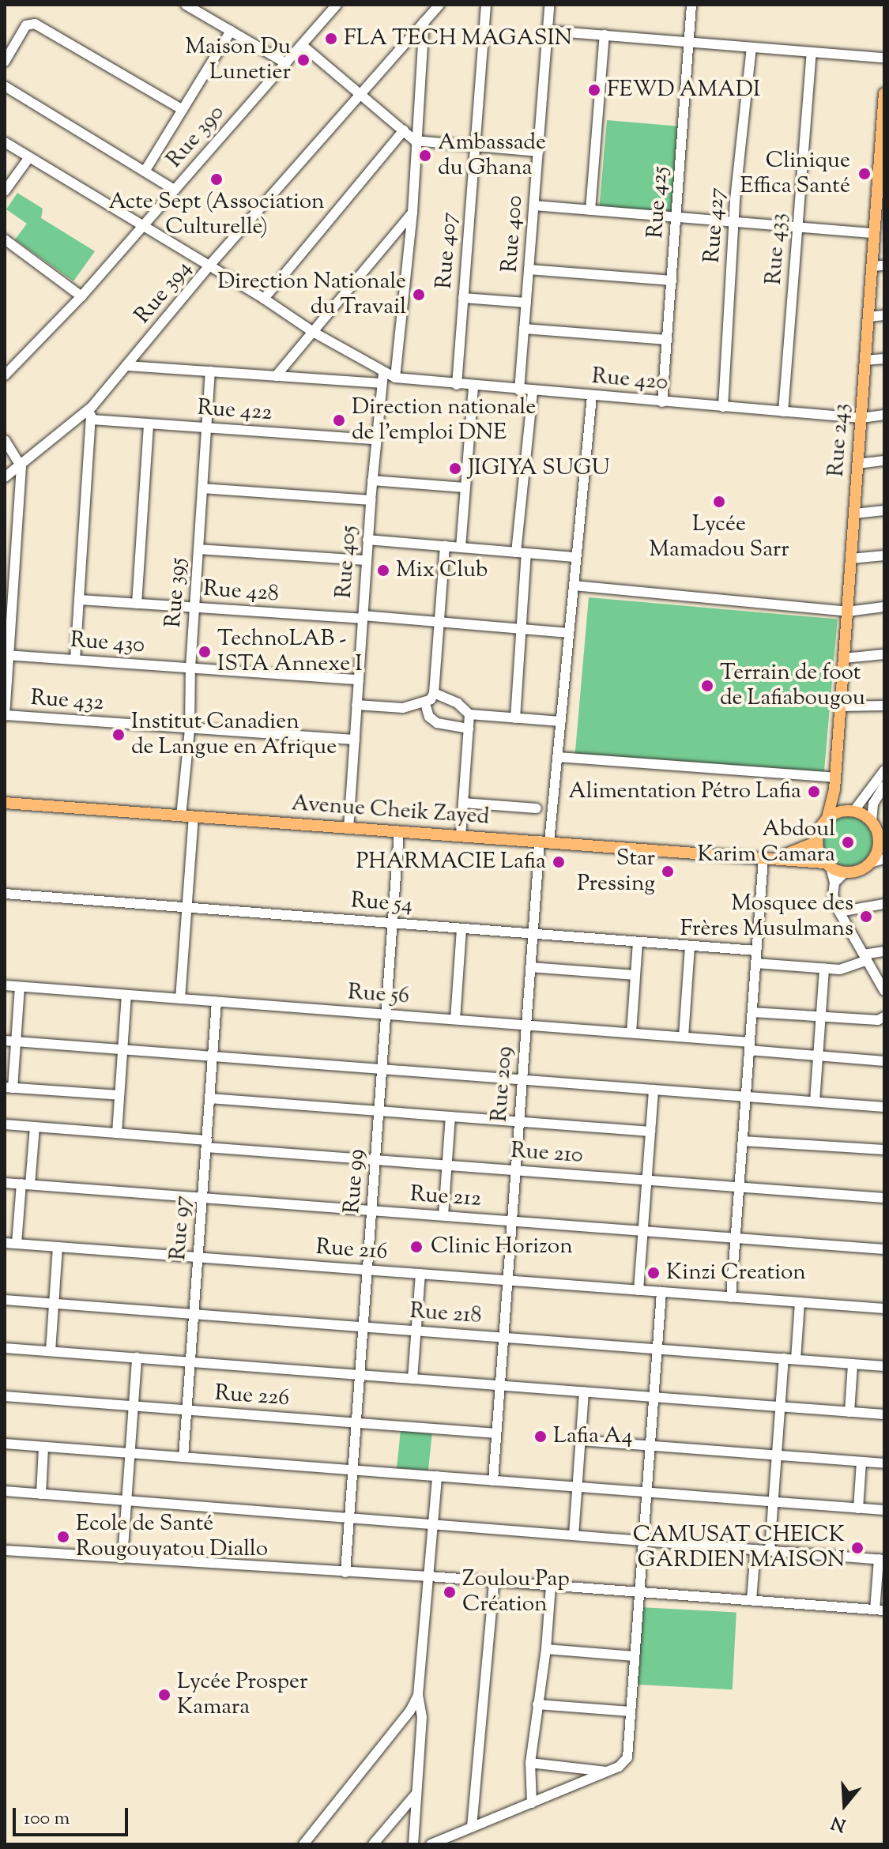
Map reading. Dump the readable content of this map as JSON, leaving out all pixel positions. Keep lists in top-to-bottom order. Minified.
{"streets":{"main road":["Rue 243","Avenue Cheik Zayed"],"street":["Rue 390","Rue 425","Rue 427","Rue 400","Rue 433","Rue 407","Rue 394","Rue 420","Rue 422","Rue 405","Rue 428","Rue 395","Rue 430","Rue 432","Rue 54","Rue 56","Rue 209","Rue 210","Rue 99","Rue 212","Rue 97","Rue 216","Rue 218","Rue 226"]},"crossings":[["Rue 425","Rue 420"],["Rue 427","Rue 420"],["Rue 400","Rue 420"],["Rue 433","Rue 420"],["Rue 407","Rue 420"],["Rue 420","Rue 243"],["Rue 420","Rue 405"],["Rue 420","Rue 209"],["Rue 422","Rue 405"],["Rue 422","Rue 395"],["Rue 243","Avenue Cheik Zayed"],["Rue 405","Rue 428"],["Rue 405","Rue 430"],["Rue 405","Rue 432"],["Rue 405","Avenue Cheik Zayed"],["Rue 428","Rue 395"],["Rue 428","Rue 209"],["Rue 395","Rue 430"],["Rue 395","Rue 432"],["Rue 395","Avenue Cheik Zayed"],["Avenue Cheik Zayed","Rue 209"],["Avenue Cheik Zayed","Rue 99"],["Rue 54","Rue 209"],["Rue 54","Rue 99"],["Rue 56","Rue 209"],["Rue 56","Rue 99"],["Rue 56","Rue 97"],["Rue 209","Rue 210"],["Rue 209","Rue 212"],["Rue 209","Rue 216"],["Rue 209","Rue 218"],["Rue 209","Rue 226"],["Rue 210","Rue 99"],["Rue 210","Rue 97"],["Rue 99","Rue 212"],["Rue 99","Rue 216"],["Rue 99","Rue 218"],["Rue 99","Rue 226"],["Rue 212","Rue 97"],["Rue 97","Rue 216"],["Rue 97","Rue 218"],["Rue 97","Rue 226"]],"places":["FLA TECH MAGASIN","Maison Du Lunetier","FEWD AMADI","Ambassade du Ghana","Clinique Effica Santé","Acte Sept (Association Culturelle)","Direction Nationale du Travail","Direction nationale de l'emploi DNE","JIGIYA SUGU","Lycée Mamadou Sarr","Mix Club","TechnoLAB - ISTA Annexe I","Terrain de foot de Lafiabougou","Institut Canadien de Langue en Afrique","Alimentation Pétro Lafia","Abdoul Karim Camara","PHARMACIE Lafia","Star Pressing","Mosquee des Frères Musulmans","Clinic Horizon","Kinzi Creation","Lafia A4","Ecole de Santé Rougouyatou Diallo","CAMUSAT CHEICK GARDIEN MAISON","Zoulou Pap Création","Lycée Prosper Kamara"],"scale_bar":"100 m","north":"bottom"}
